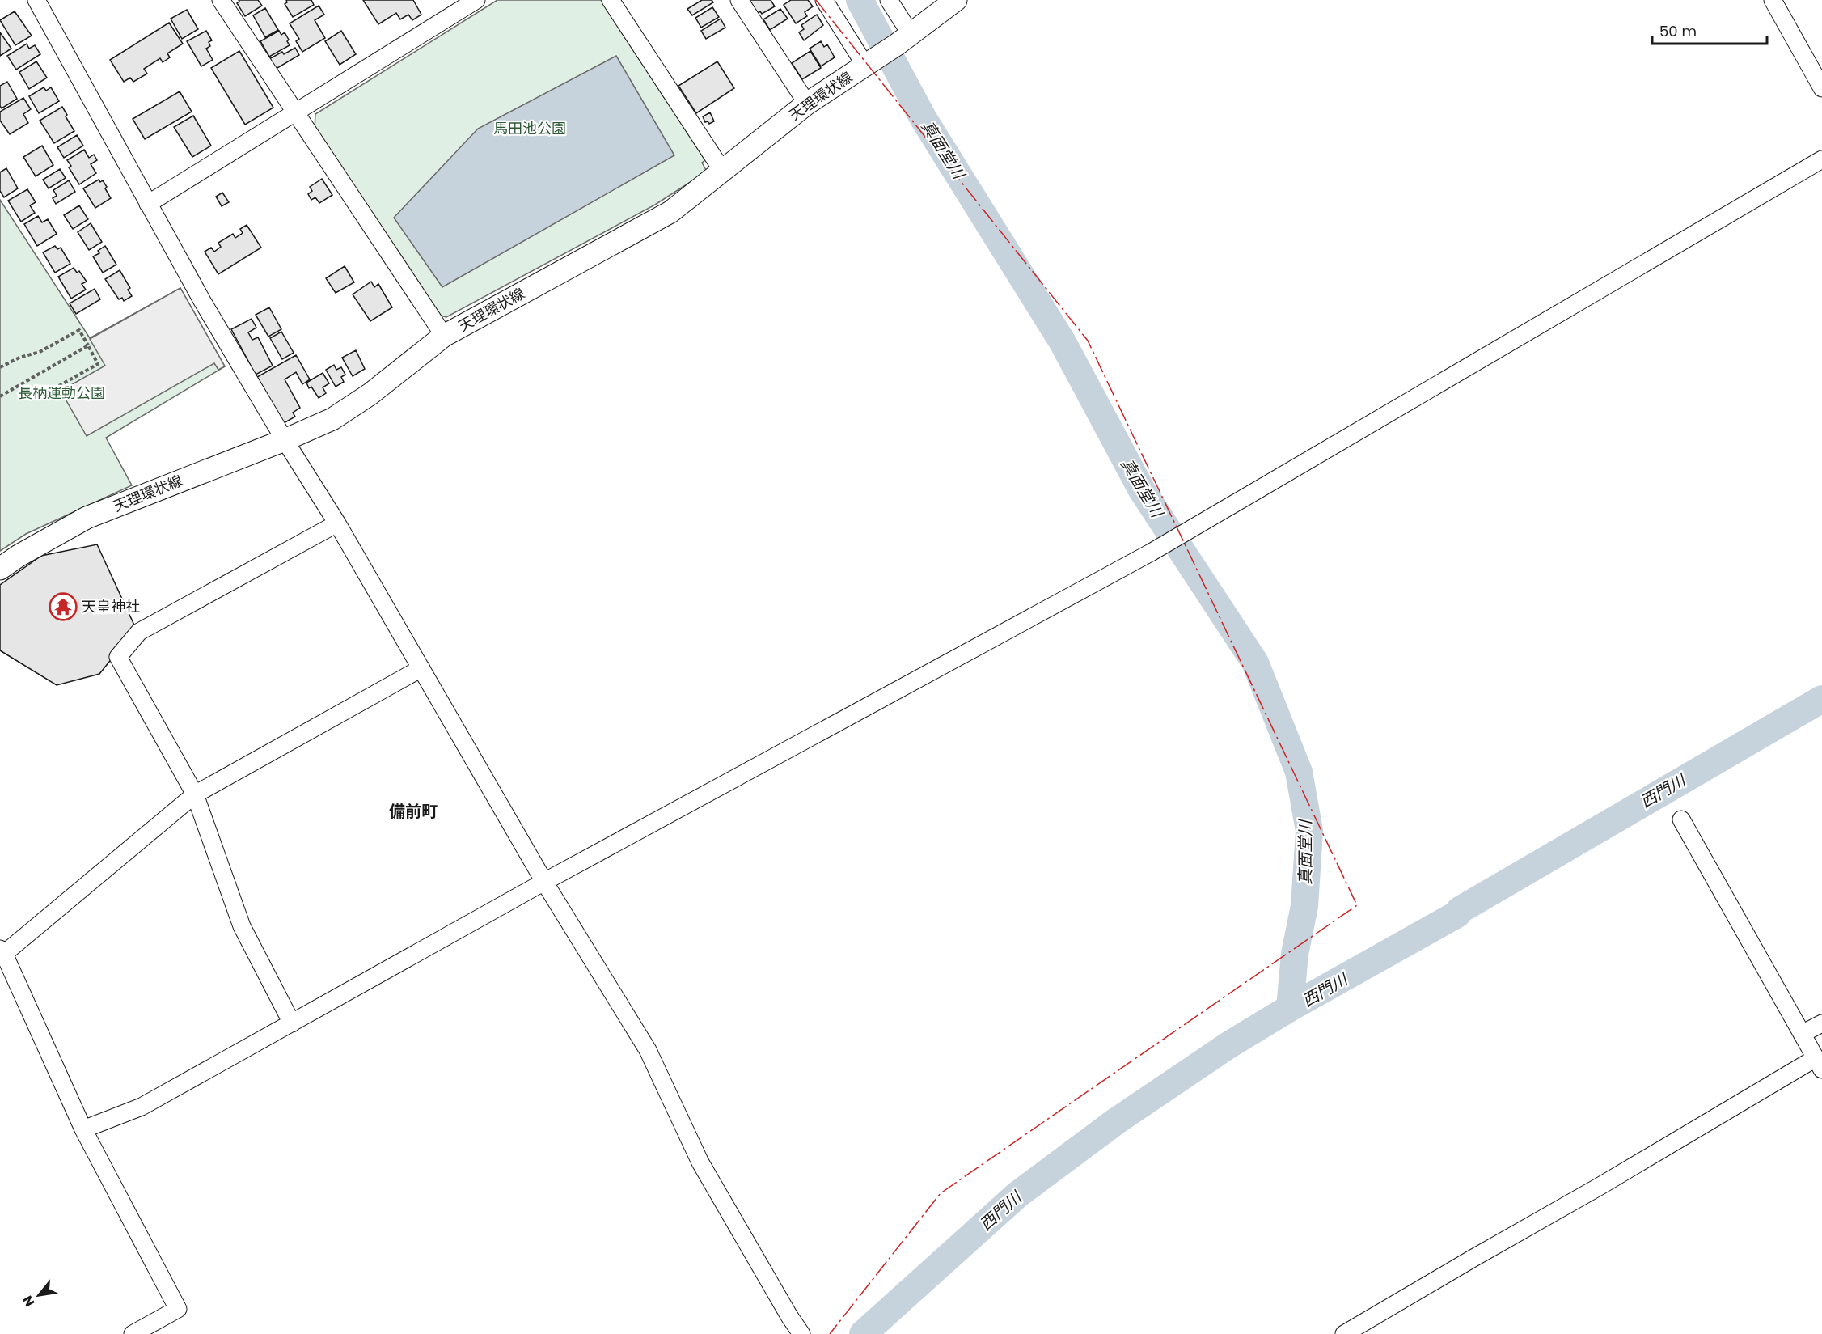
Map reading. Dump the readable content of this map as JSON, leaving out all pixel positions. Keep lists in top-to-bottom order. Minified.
{"streets":{"main road":["天理環状線"]},"districts":["備前町"],"water":["真面堂川","西門川"],"parks":["馬田池公園","長柄運動公園"],"places":{"temple":["天皇神社"]},"scale_bar":"50 m","north":"bottom left"}
